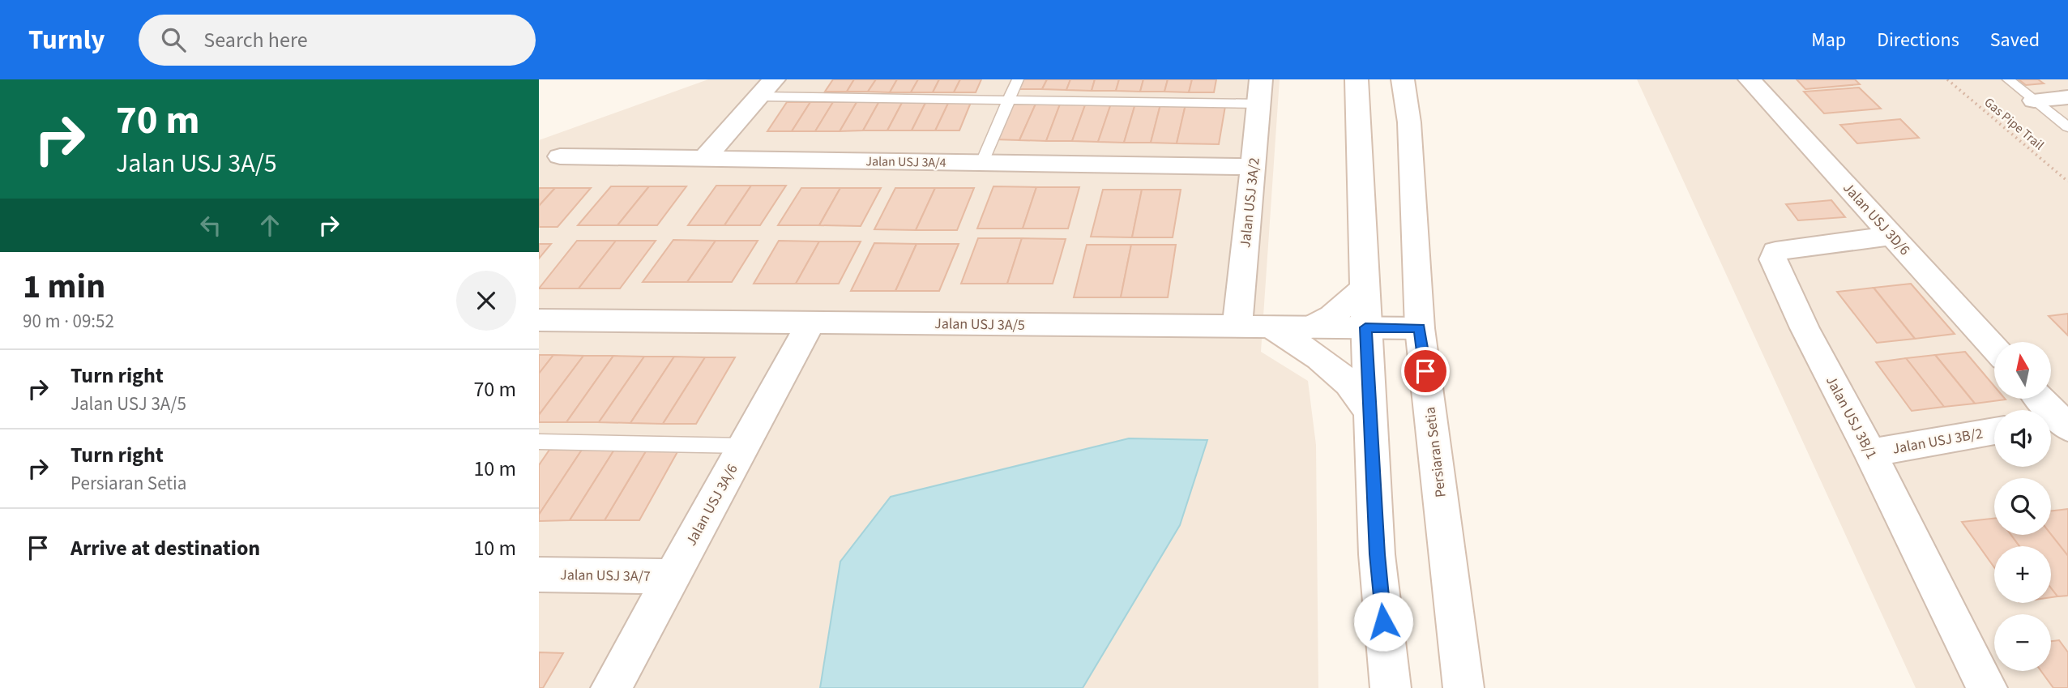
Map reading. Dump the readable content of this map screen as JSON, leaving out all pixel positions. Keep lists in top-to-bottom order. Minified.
{"streets":{"street":["Jalan USJ 3A/4","Jalan USJ 3A/2","Jalan USJ 3D/6","Jalan USJ 3A/5","Jalan USJ 3B/1","Jalan USJ 3B/2","Persiaran Setia","Jalan USJ 3A/6","Jalan USJ 3A/7"],"path":["Gas Pipe Trail"]},"crossings":[["Jalan USJ 3A/4","Jalan USJ 3A/2"],["Jalan USJ 3A/2","Jalan USJ 3A/5"],["Jalan USJ 3D/6","Jalan USJ 3B/1"],["Jalan USJ 3A/5","Persiaran Setia"],["Jalan USJ 3A/5","Jalan USJ 3A/6"],["Jalan USJ 3B/1","Jalan USJ 3B/2"],["Jalan USJ 3A/6","Jalan USJ 3A/7"]],"north":"top","page":{"header":"Turnly","search":"Search here","nav":["Map","Directions","Saved"],"turn":["70 m","Jalan USJ 3A/5"],"heading":["1 min","90 m · 09:52"],"map_buttons":["+","−"],"list":[{"name":"Turn right","note":"Jalan USJ 3A/5","value":"70 m"},{"name":"Turn right","note":"Persiaran Setia","value":"10 m"},{"name":"Arrive at destination","value":"10 m"}]}}
